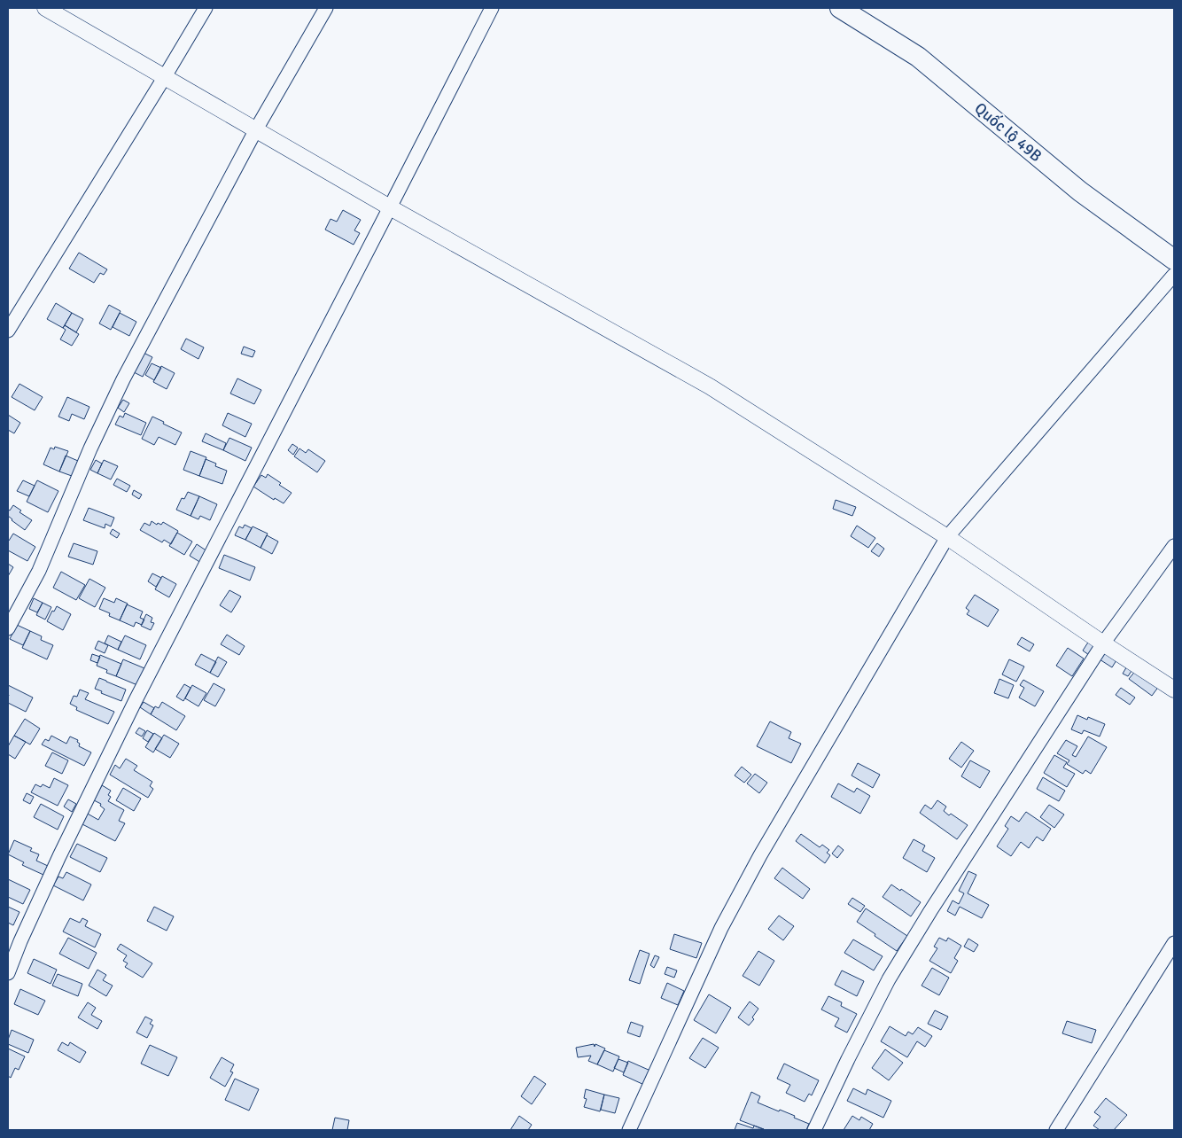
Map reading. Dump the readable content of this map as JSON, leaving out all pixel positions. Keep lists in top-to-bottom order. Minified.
{"streets":{"main road":["Quốc lộ 49B"]}}
